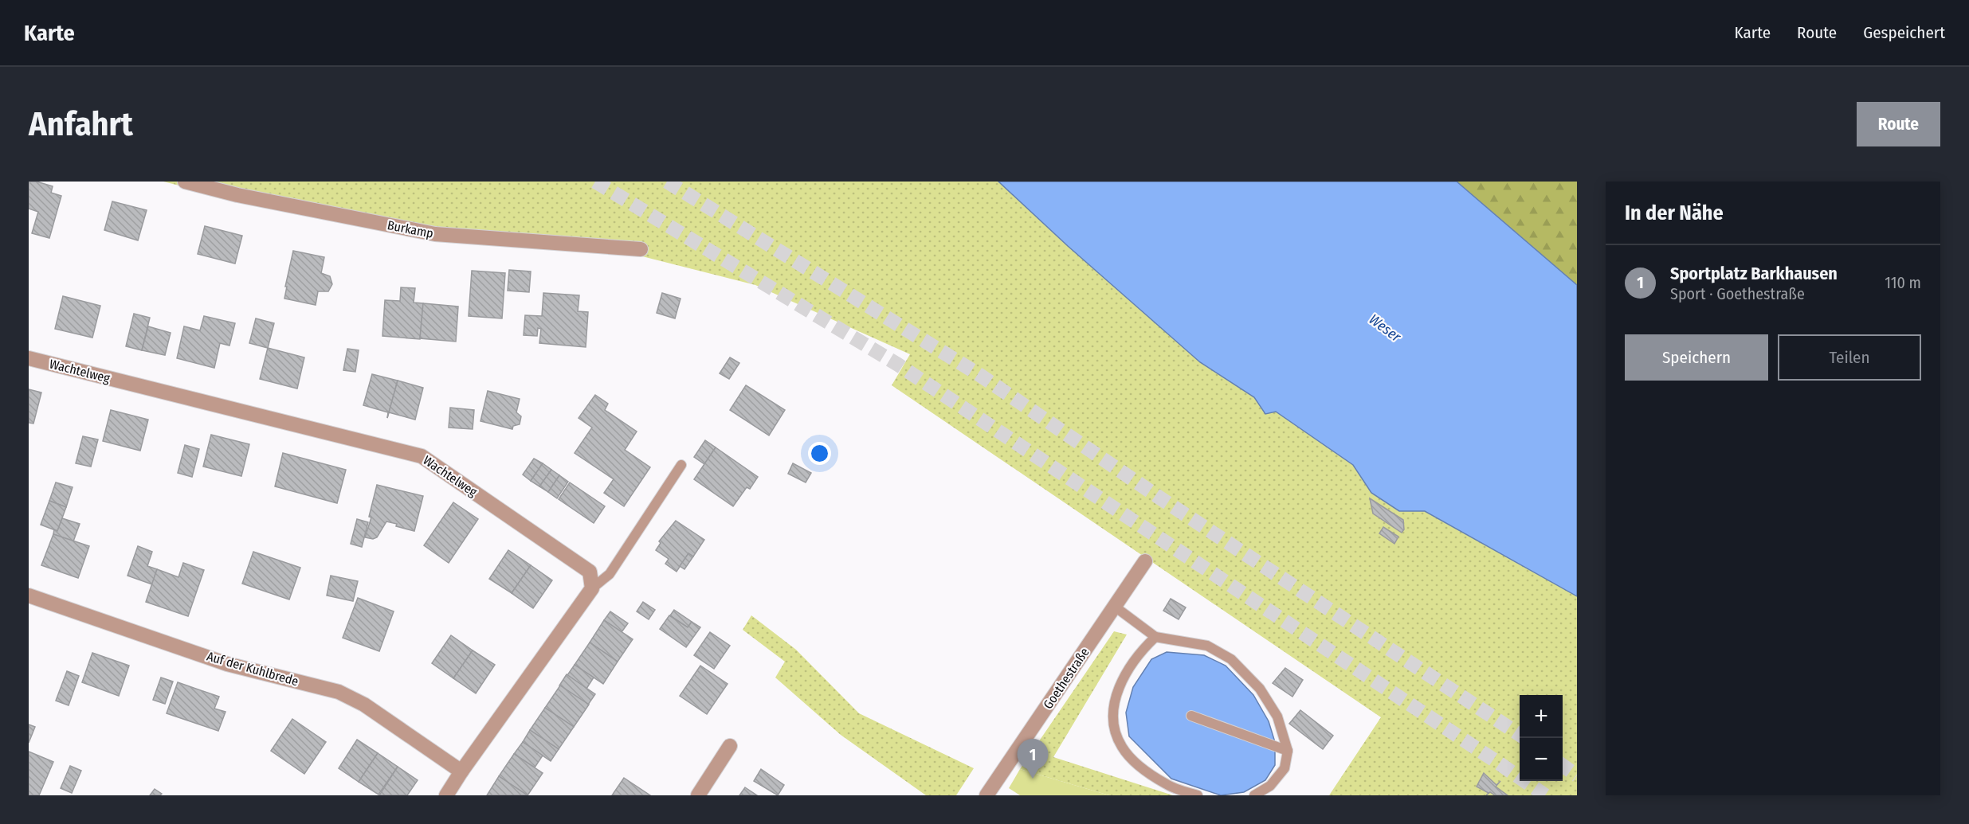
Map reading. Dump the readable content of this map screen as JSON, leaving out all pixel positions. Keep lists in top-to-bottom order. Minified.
{"streets":{"street":["Burkamp","Wachtelweg","Auf der Kuhlbrede","Goethestraße"]},"water":["Weser"],"page":{"header":"Karte","nav":["Karte","Route","Gespeichert"],"buttons":["Route",["Speichern","Teilen"]],"title":"Anfahrt","heading":"In der Nähe","list":[{"mark":"1","name":"Sportplatz Barkhausen","note":"Sport · Goethestraße","value":"110 m"}],"map_buttons":["+","−"],"pins":"1"}}
